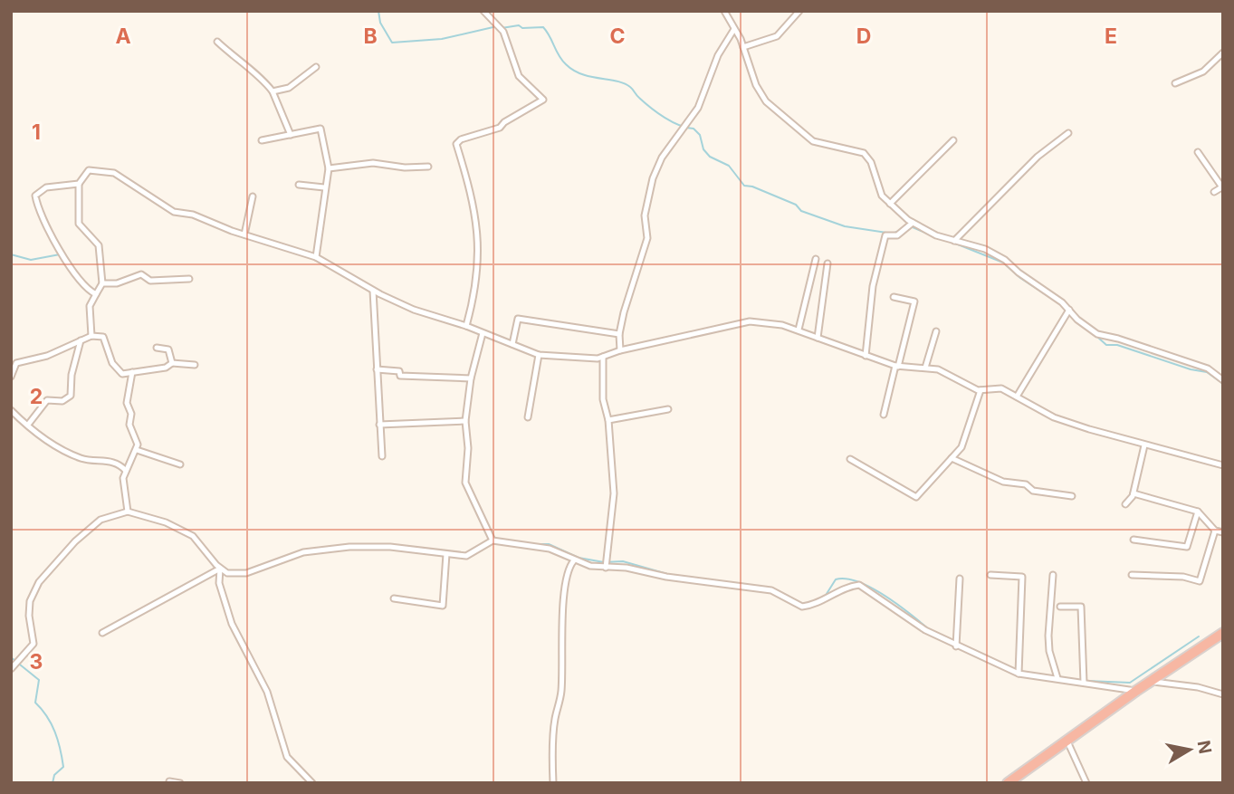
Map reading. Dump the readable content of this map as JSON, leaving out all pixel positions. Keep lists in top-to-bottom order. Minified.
{"north":"right","grid":{"columns":["A","B","C","D","E"],"rows":["1","2","3"]}}
